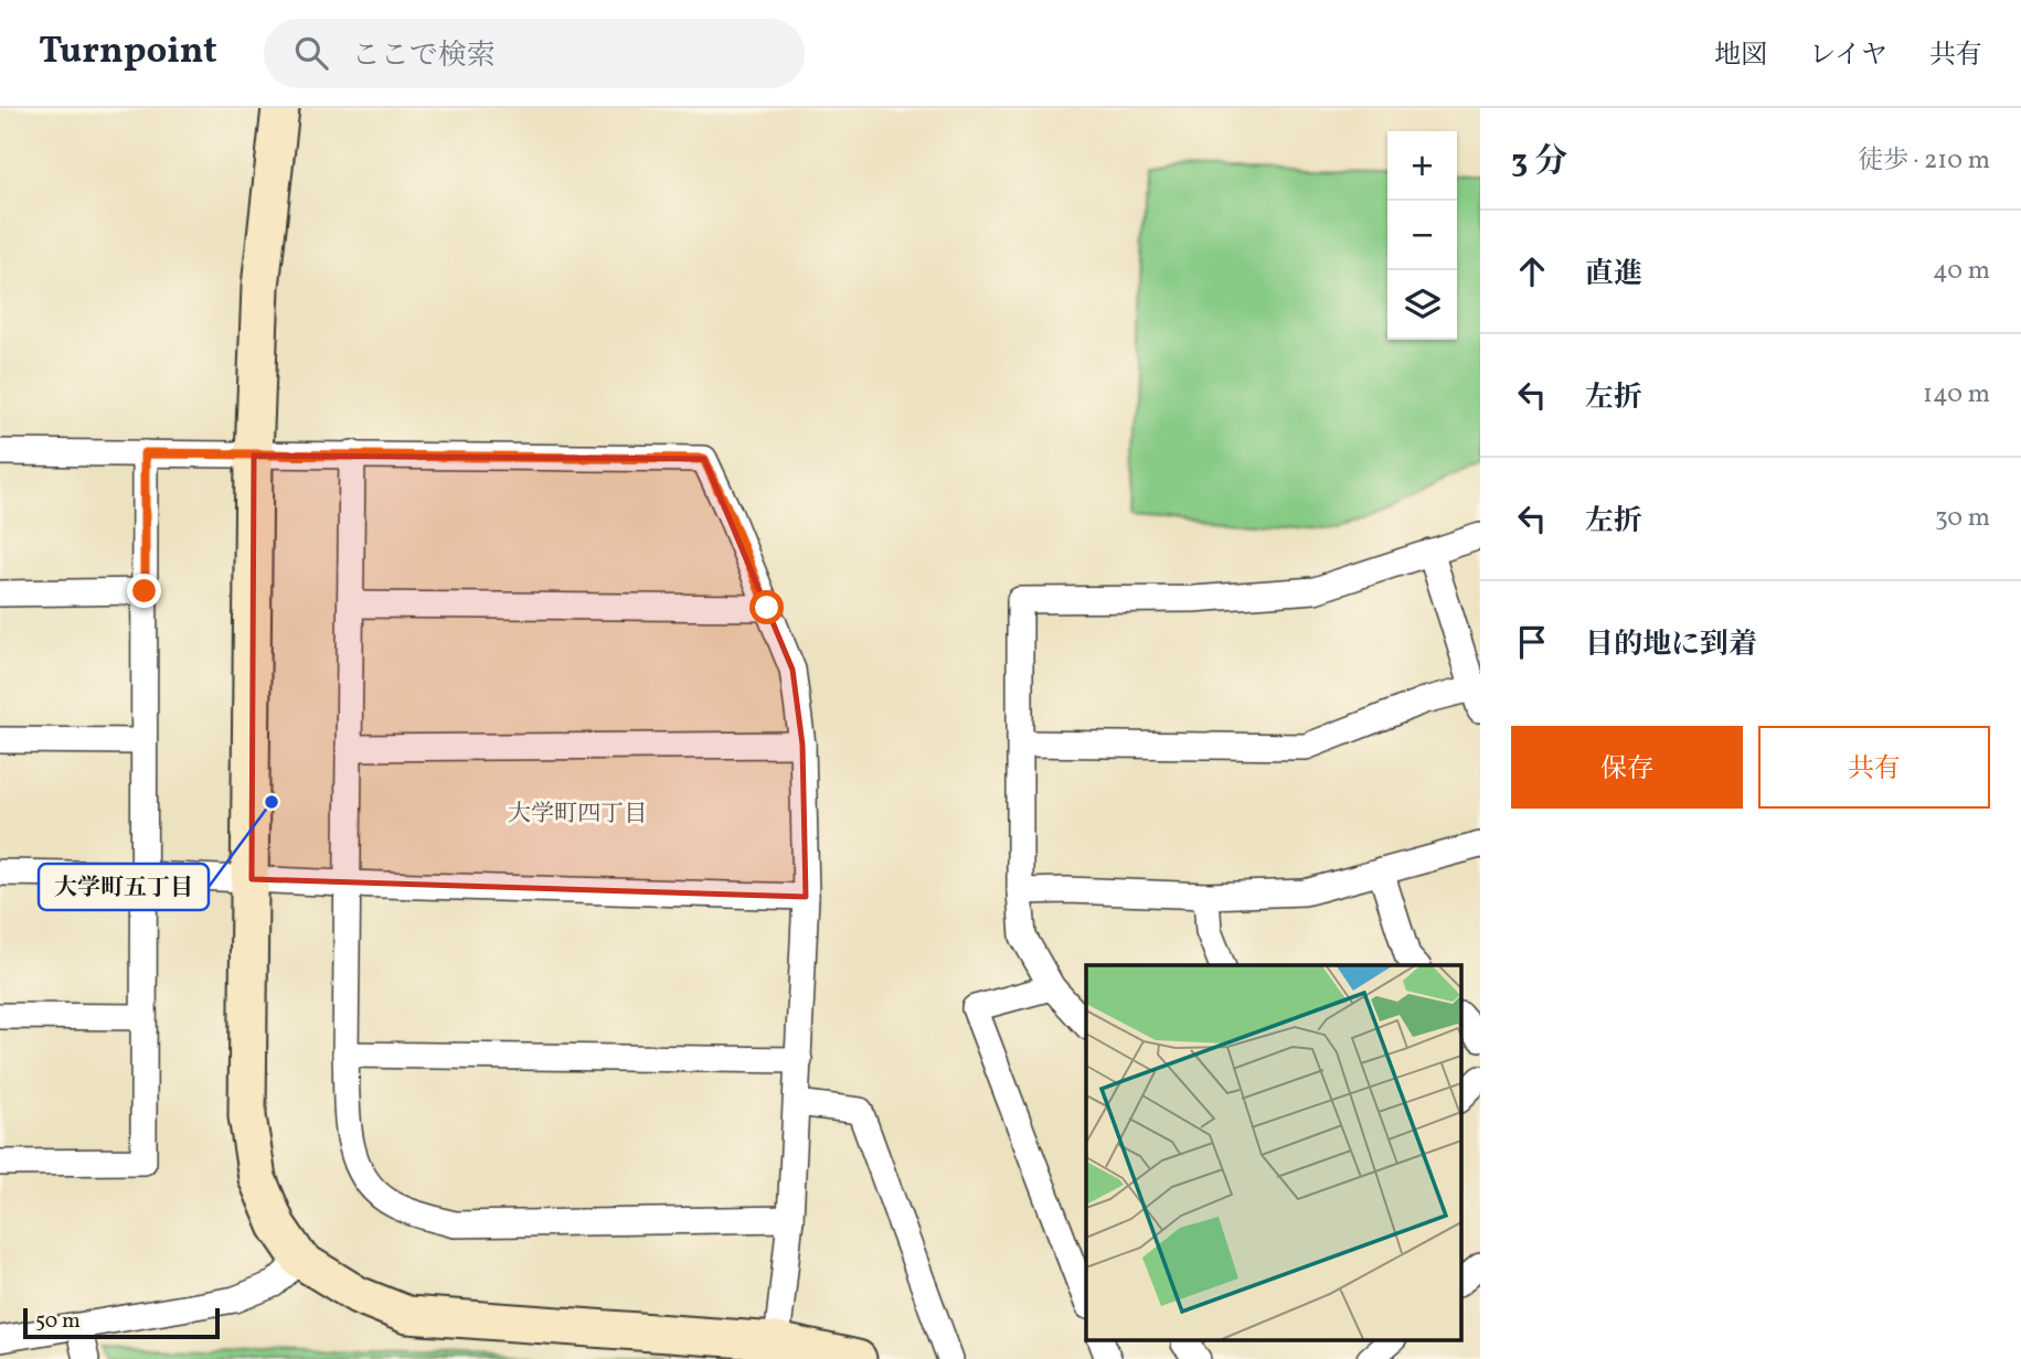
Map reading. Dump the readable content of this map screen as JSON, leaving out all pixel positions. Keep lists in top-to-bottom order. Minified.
{"districts":["大学町四丁目"],"places":["大学町五丁目"],"scale_bar":"50 m","page":{"header":"Turnpoint","search":"ここで検索","nav":["地図","レイヤ","共有"],"heading":["3 分","徒歩 · 210 m"],"map_buttons":["+","−"],"list":[["直進","40 m"],["左折","140 m"],["左折","30 m"],"目的地に到着"],"buttons":["保存","共有"],"scale":"50 m"}}
